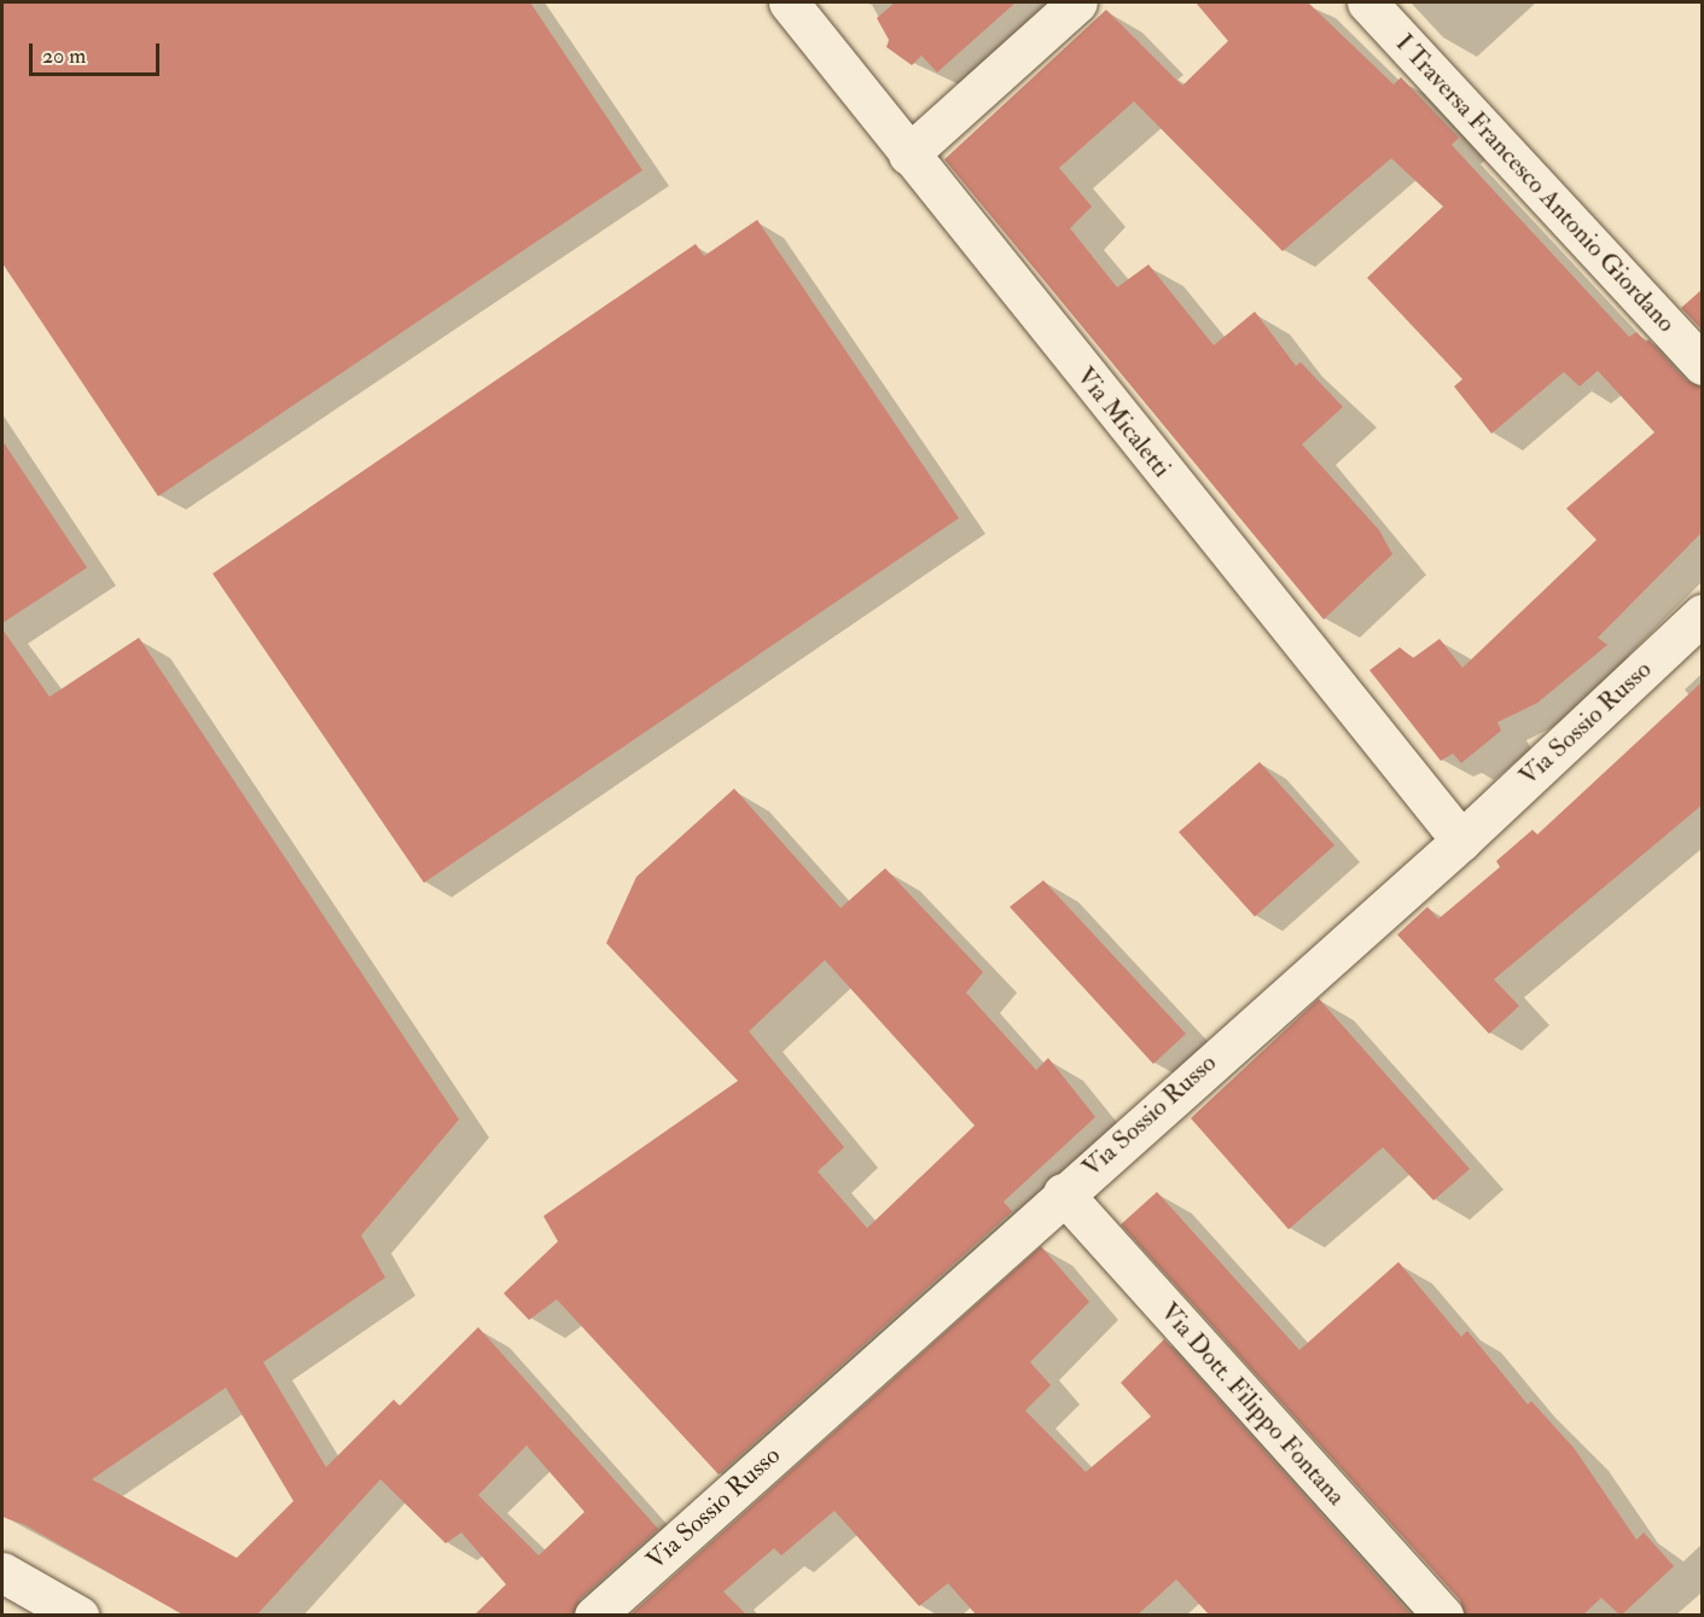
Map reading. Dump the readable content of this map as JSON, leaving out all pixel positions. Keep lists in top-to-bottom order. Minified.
{"streets":{"street":["I Traversa Francesco Antonio Giordano","Via Micaletti","Via Sossio Russo","Via Dott. Filippo Fontana"]},"crossings":[["Via Micaletti","Via Sossio Russo"],["Via Sossio Russo","Via Dott. Filippo Fontana"]],"scale_bar":"20 m"}
